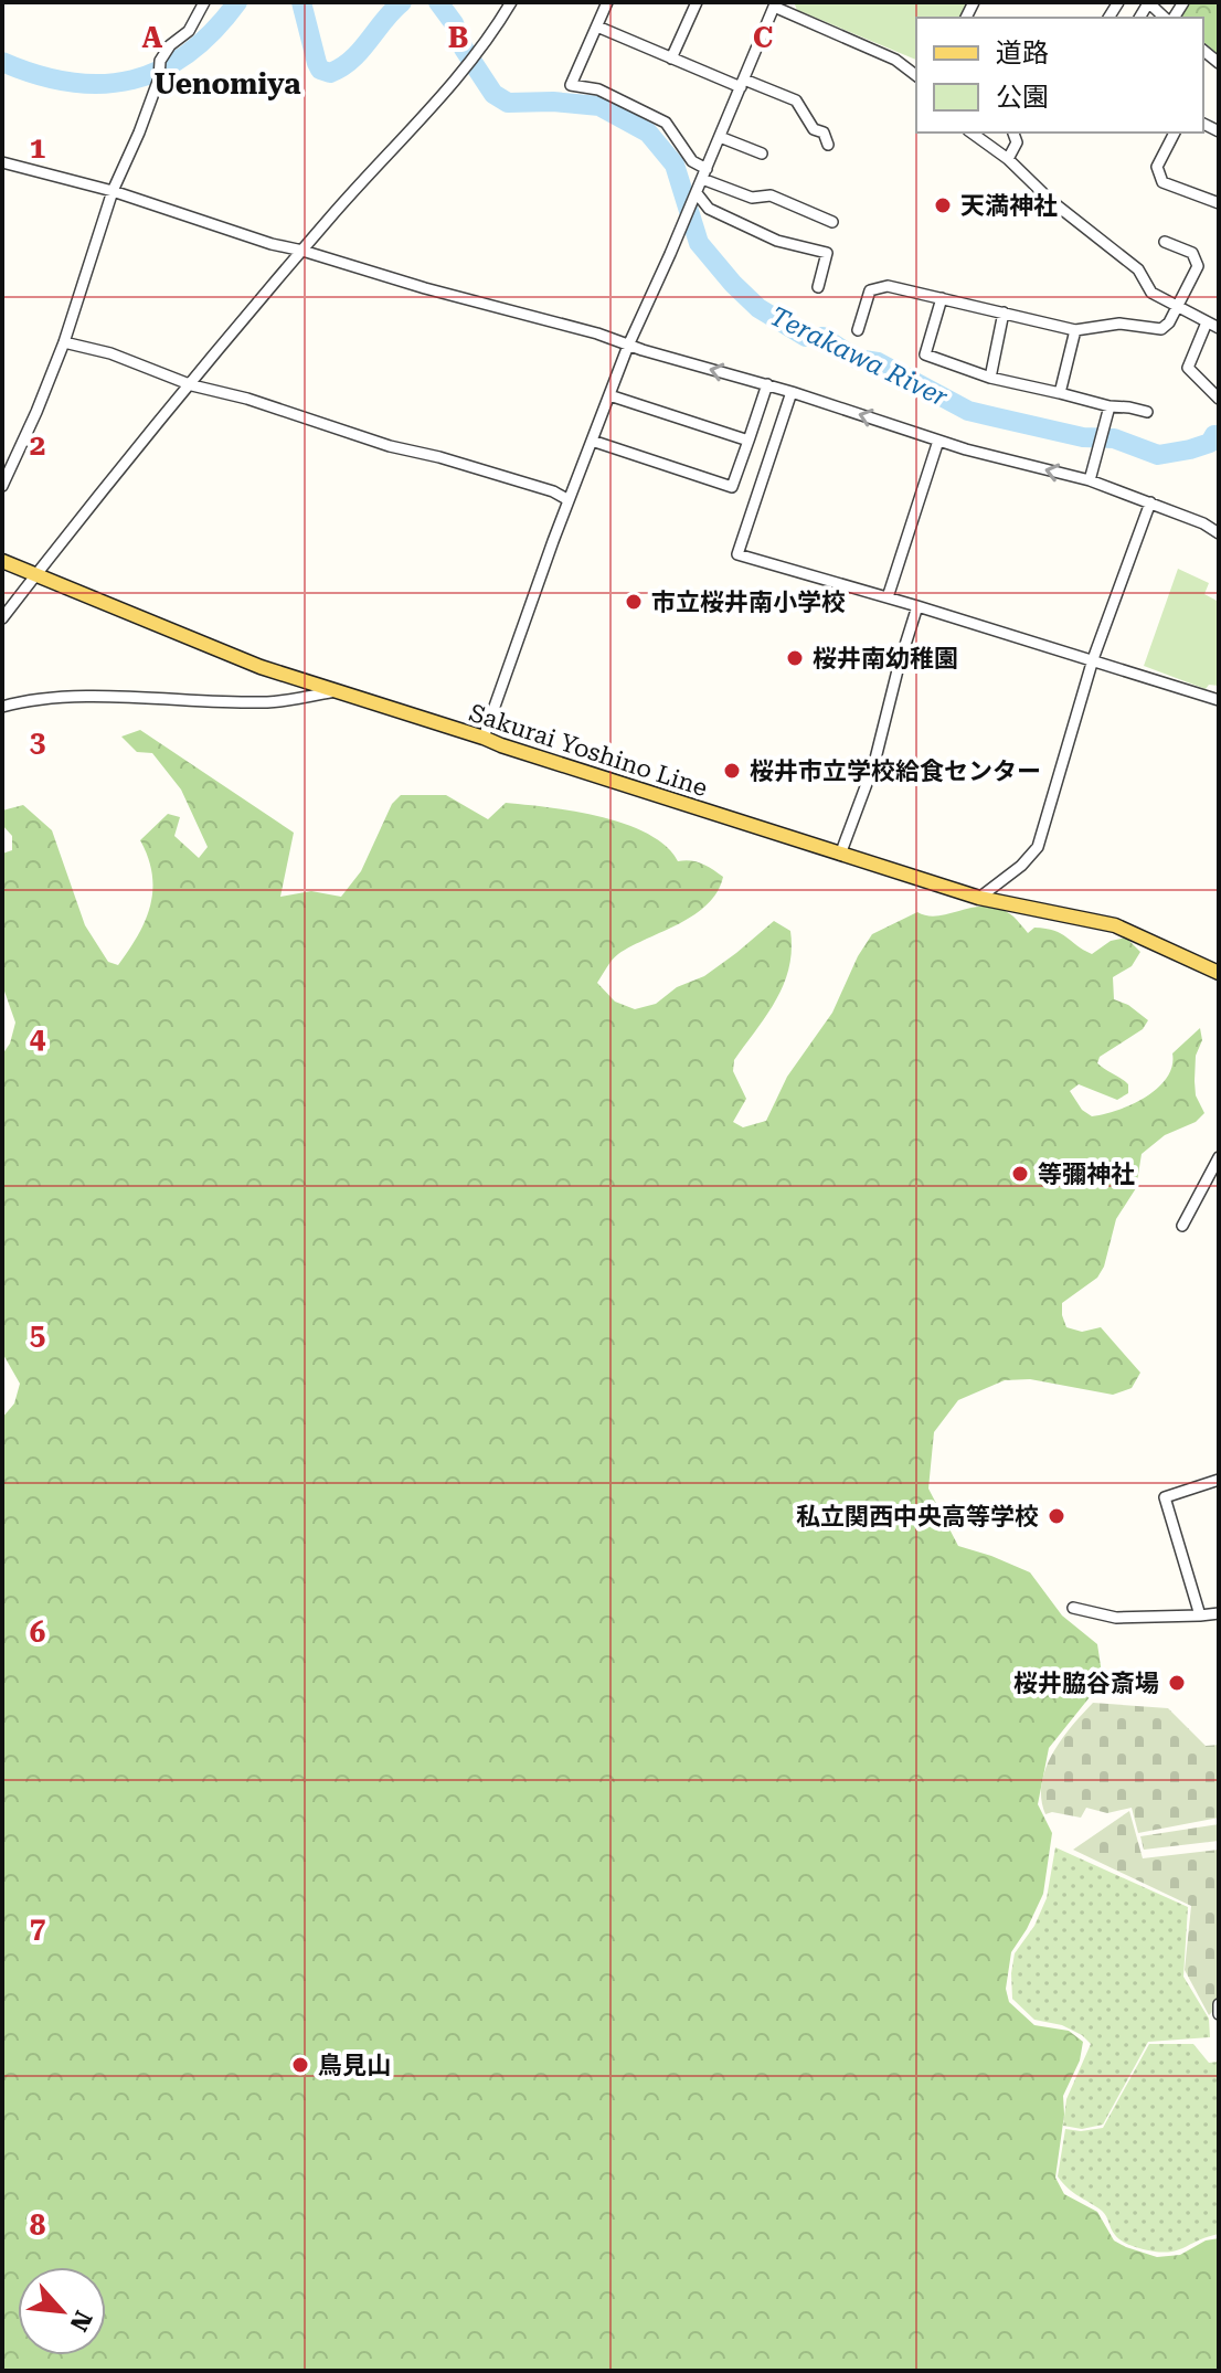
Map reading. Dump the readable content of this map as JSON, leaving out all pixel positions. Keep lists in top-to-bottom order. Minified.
{"streets":{"main road":["Sakurai Yoshino Line"]},"districts":["Uenomiya"],"water":["Terakawa River"],"places":["天満神社","市立桜井南小学校","桜井南幼稚園","桜井市立学校給食センター","等彌神社","私立関西中央高等学校","桜井脇谷斎場","鳥見山"],"legend":["道路","公園"],"north":"bottom right","grid":{"columns":["A","B","C"],"rows":["1","2","3","4","5","6","7","8"]}}
